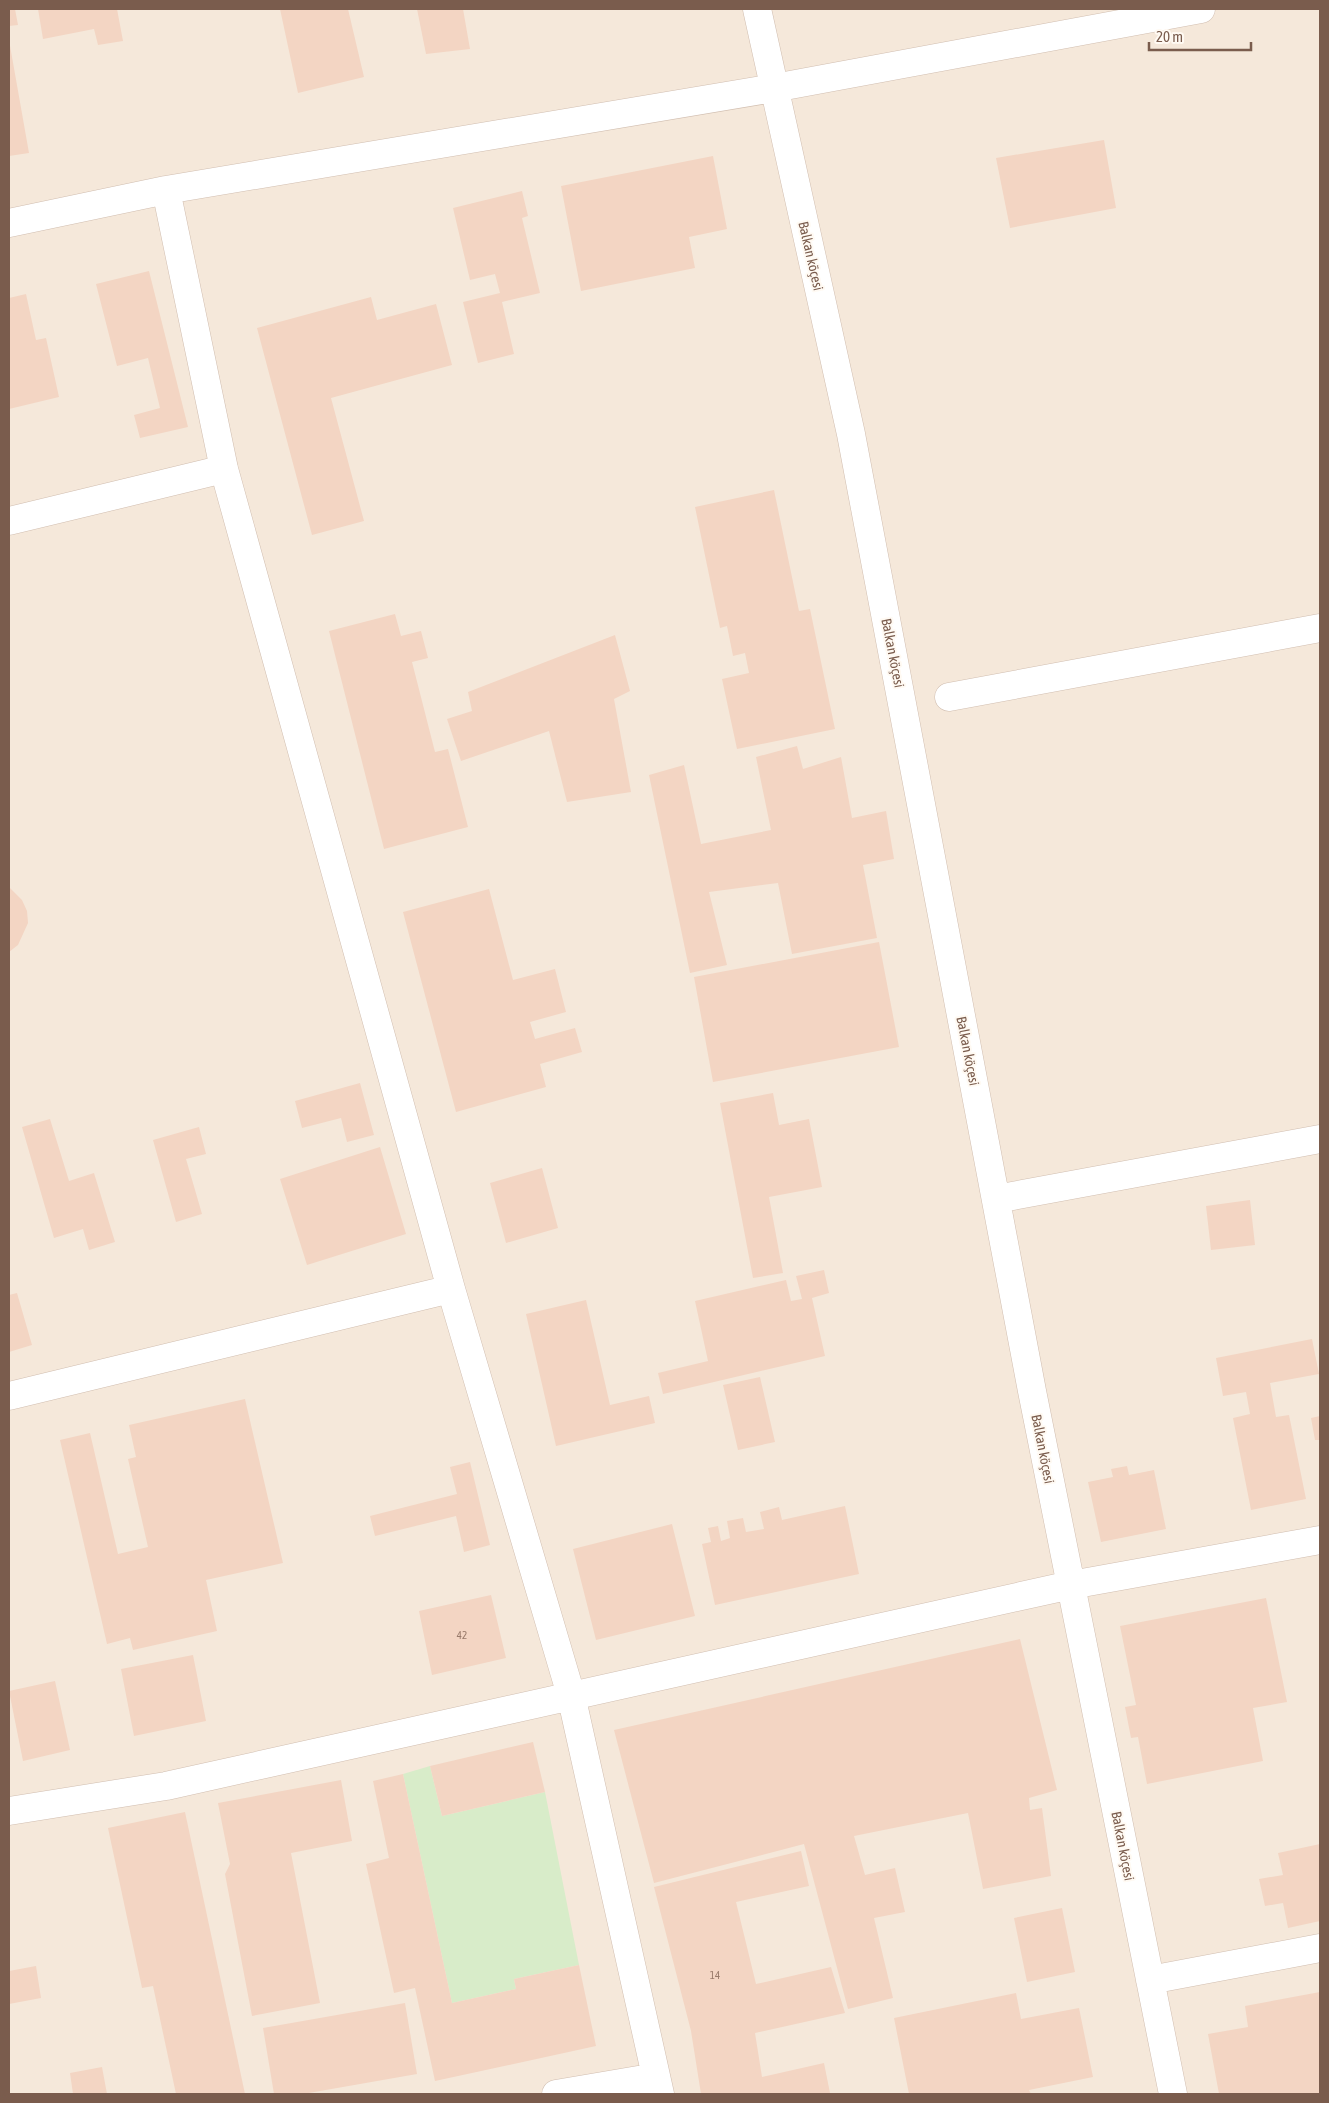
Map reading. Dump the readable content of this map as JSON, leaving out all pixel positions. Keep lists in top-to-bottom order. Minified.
{"streets":{"street":["Balkan köçesi"]},"house_numbers":["42","14"],"scale_bar":"20 m"}
